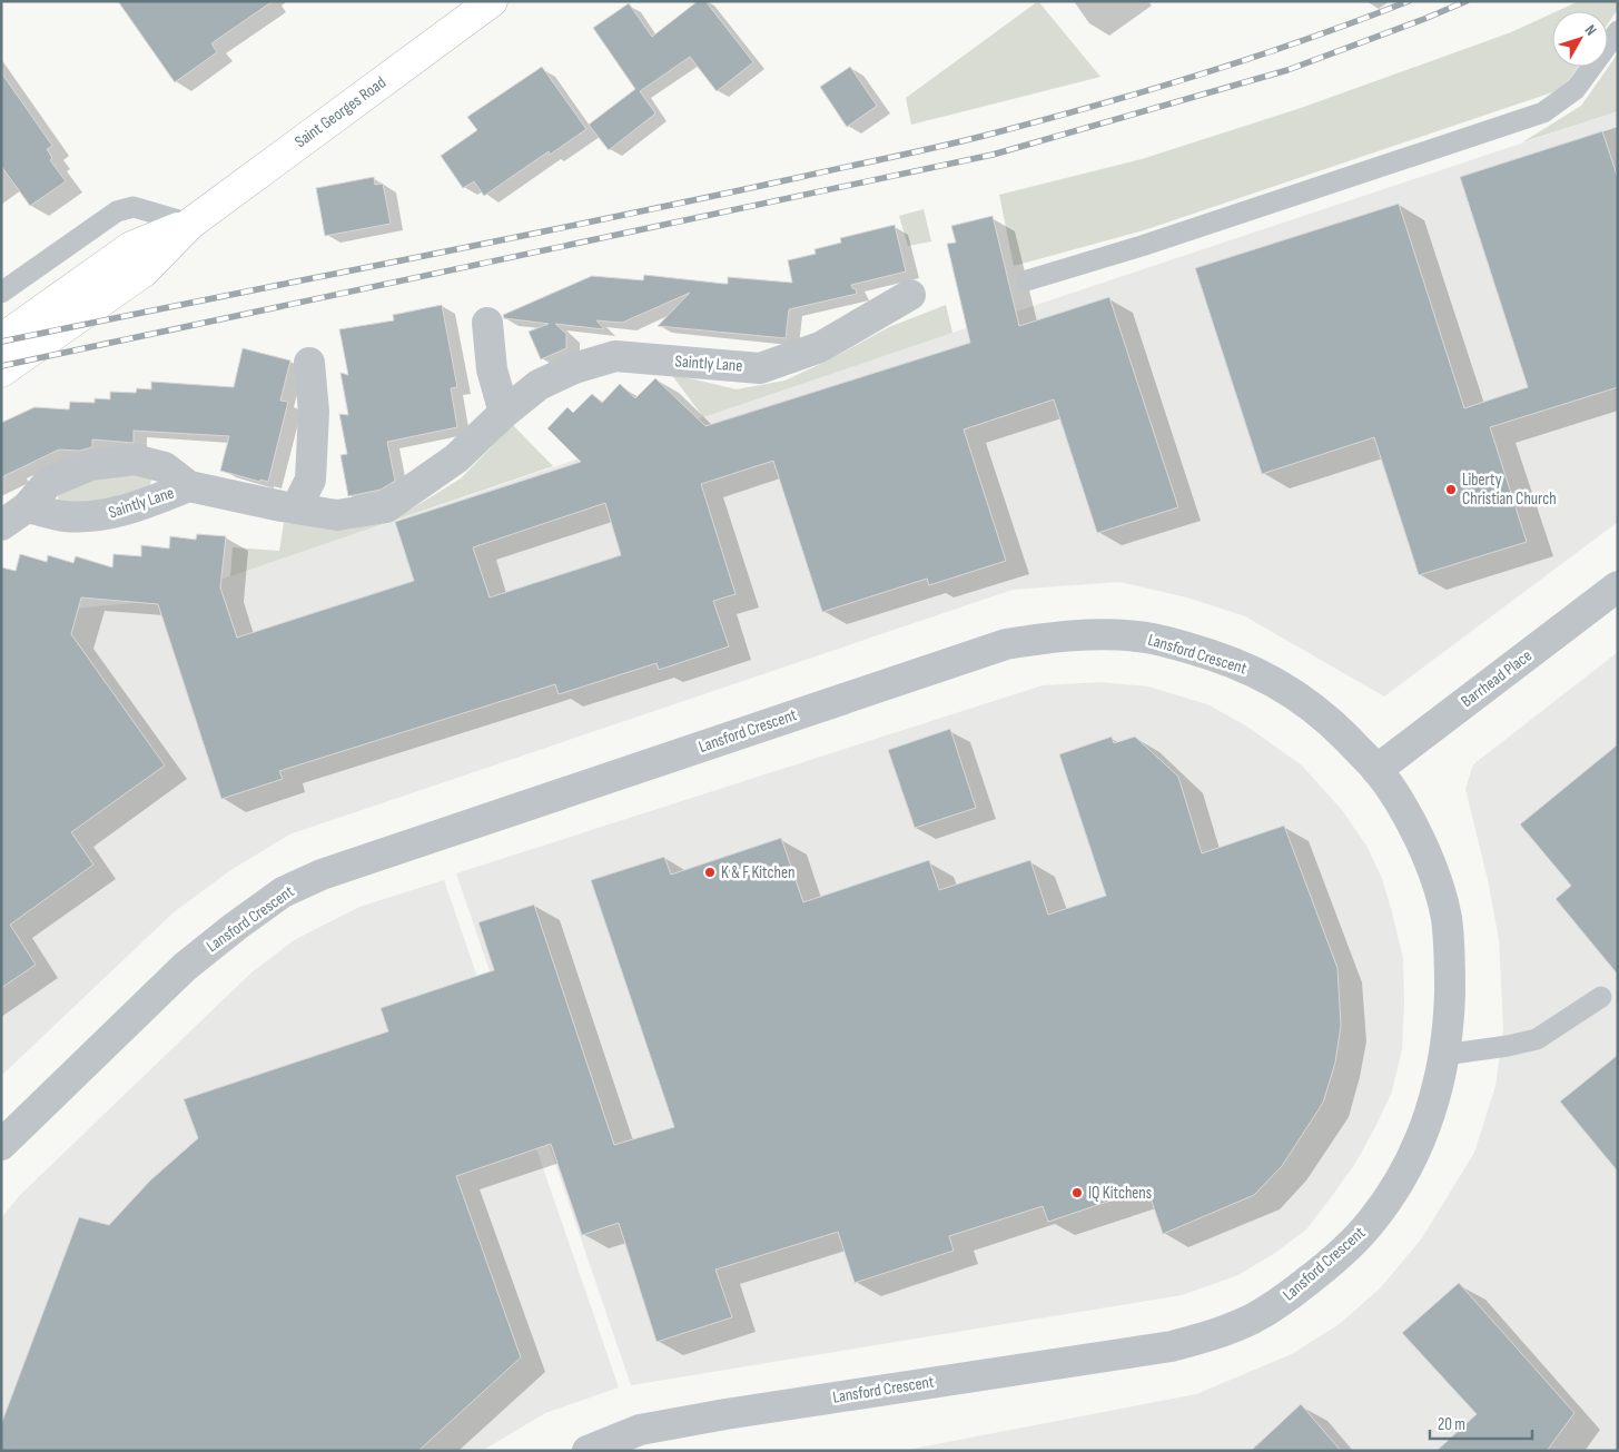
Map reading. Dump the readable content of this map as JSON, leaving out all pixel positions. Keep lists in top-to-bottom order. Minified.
{"streets":{"main road":["Saint Georges Road"],"street":["Saintly Lane","Lansford Crescent","Barrhead Place"]},"crossings":[["Lansford Crescent","Barrhead Place"]],"places":["Liberty Christian Church","K & F Kitchen","IQ Kitchens"],"scale_bar":"20 m","north":"top right"}
